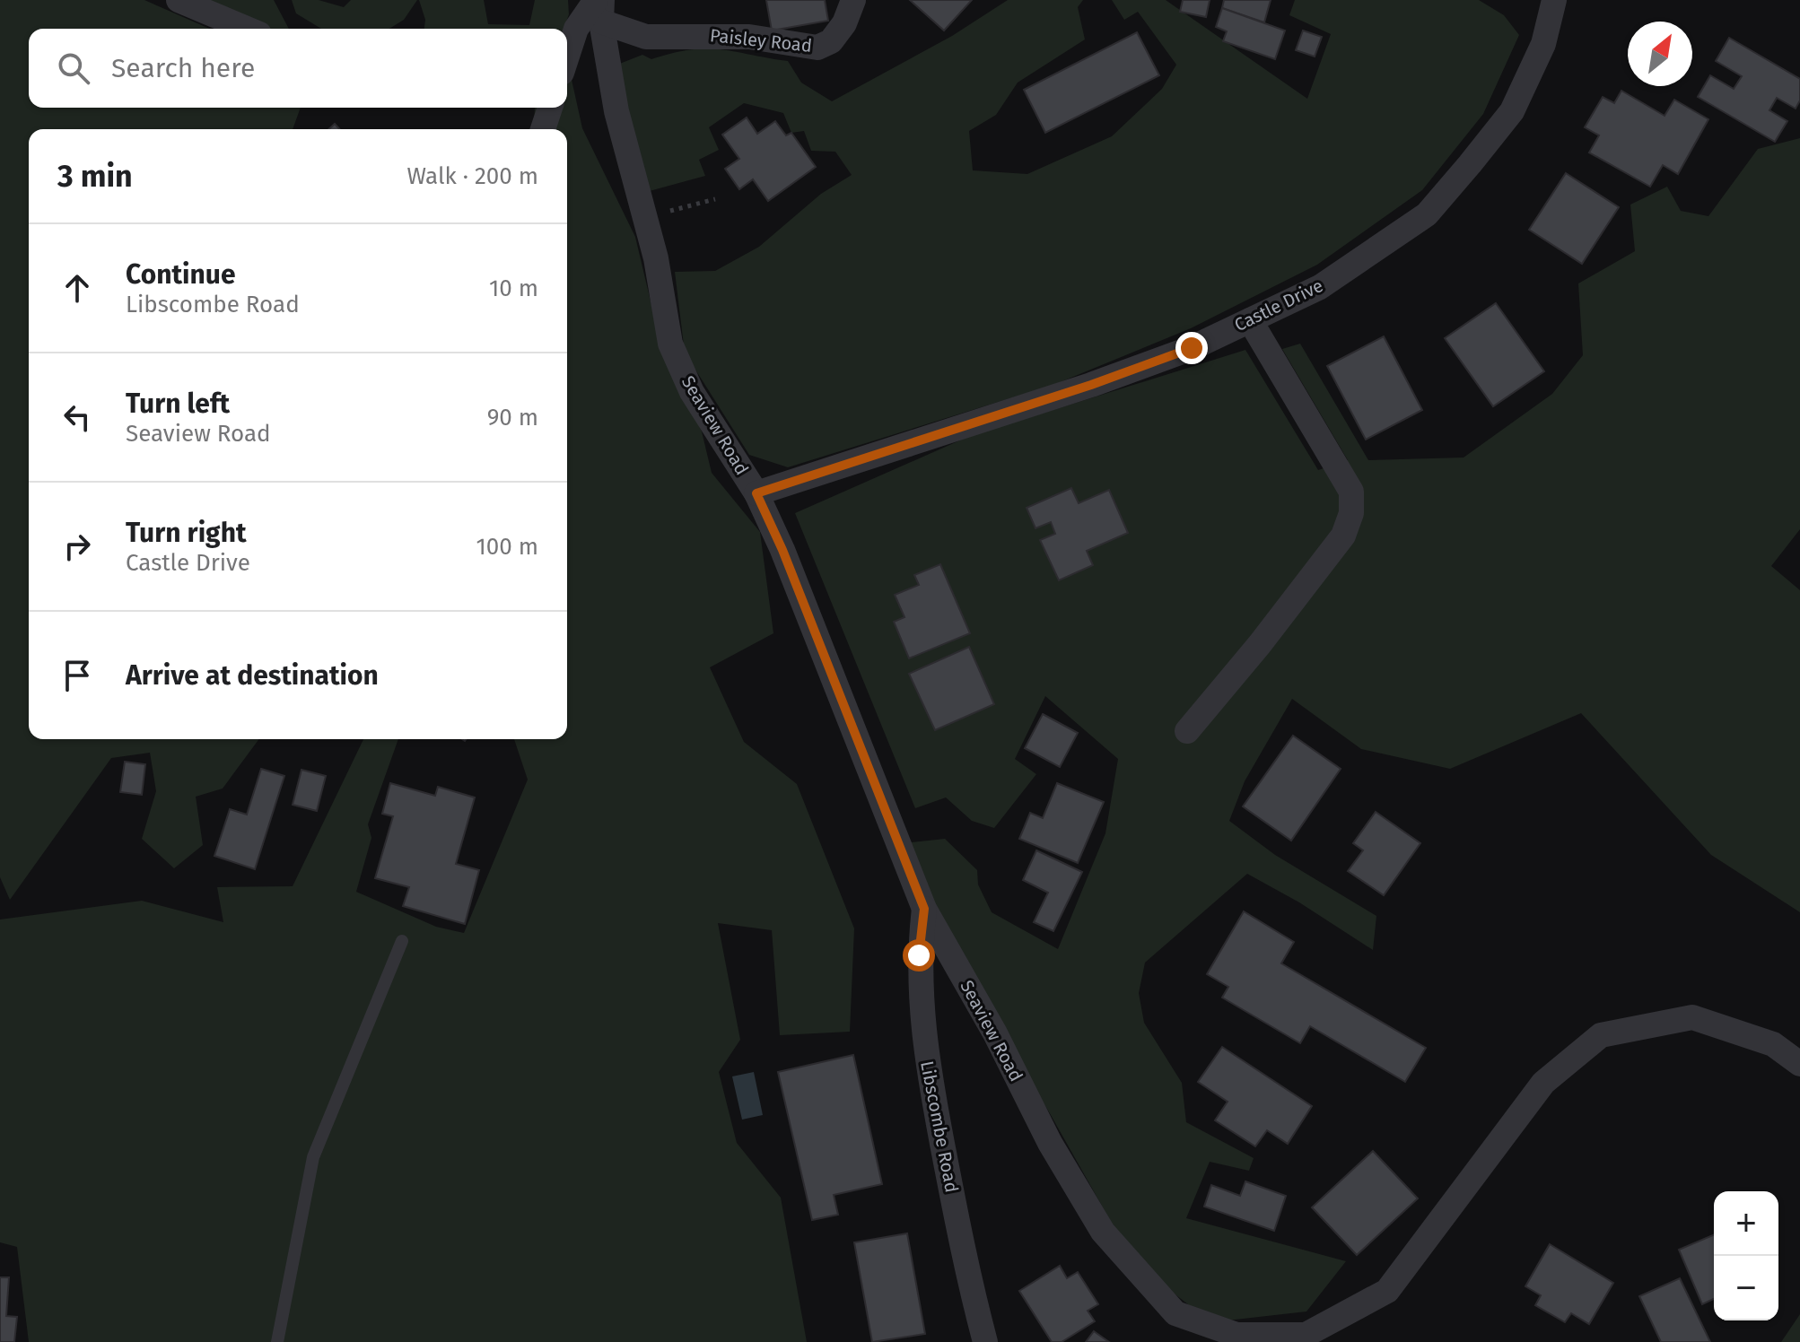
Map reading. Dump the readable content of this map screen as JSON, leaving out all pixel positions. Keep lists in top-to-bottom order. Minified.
{"streets":{"street":["Paisley Road","Castle Drive","Seaview Road","Libscombe Road"]},"crossings":[["Paisley Road","Seaview Road"],["Castle Drive","Seaview Road"],["Seaview Road","Libscombe Road"]],"north":"top right","page":{"search":"Search here","heading":["3 min","Walk · 200 m"],"list":[["Continue","Libscombe Road","10 m"],["Turn left","Seaview Road","90 m"],["Turn right","Castle Drive","100 m"],"Arrive at destination"],"map_buttons":["+","−"]}}
